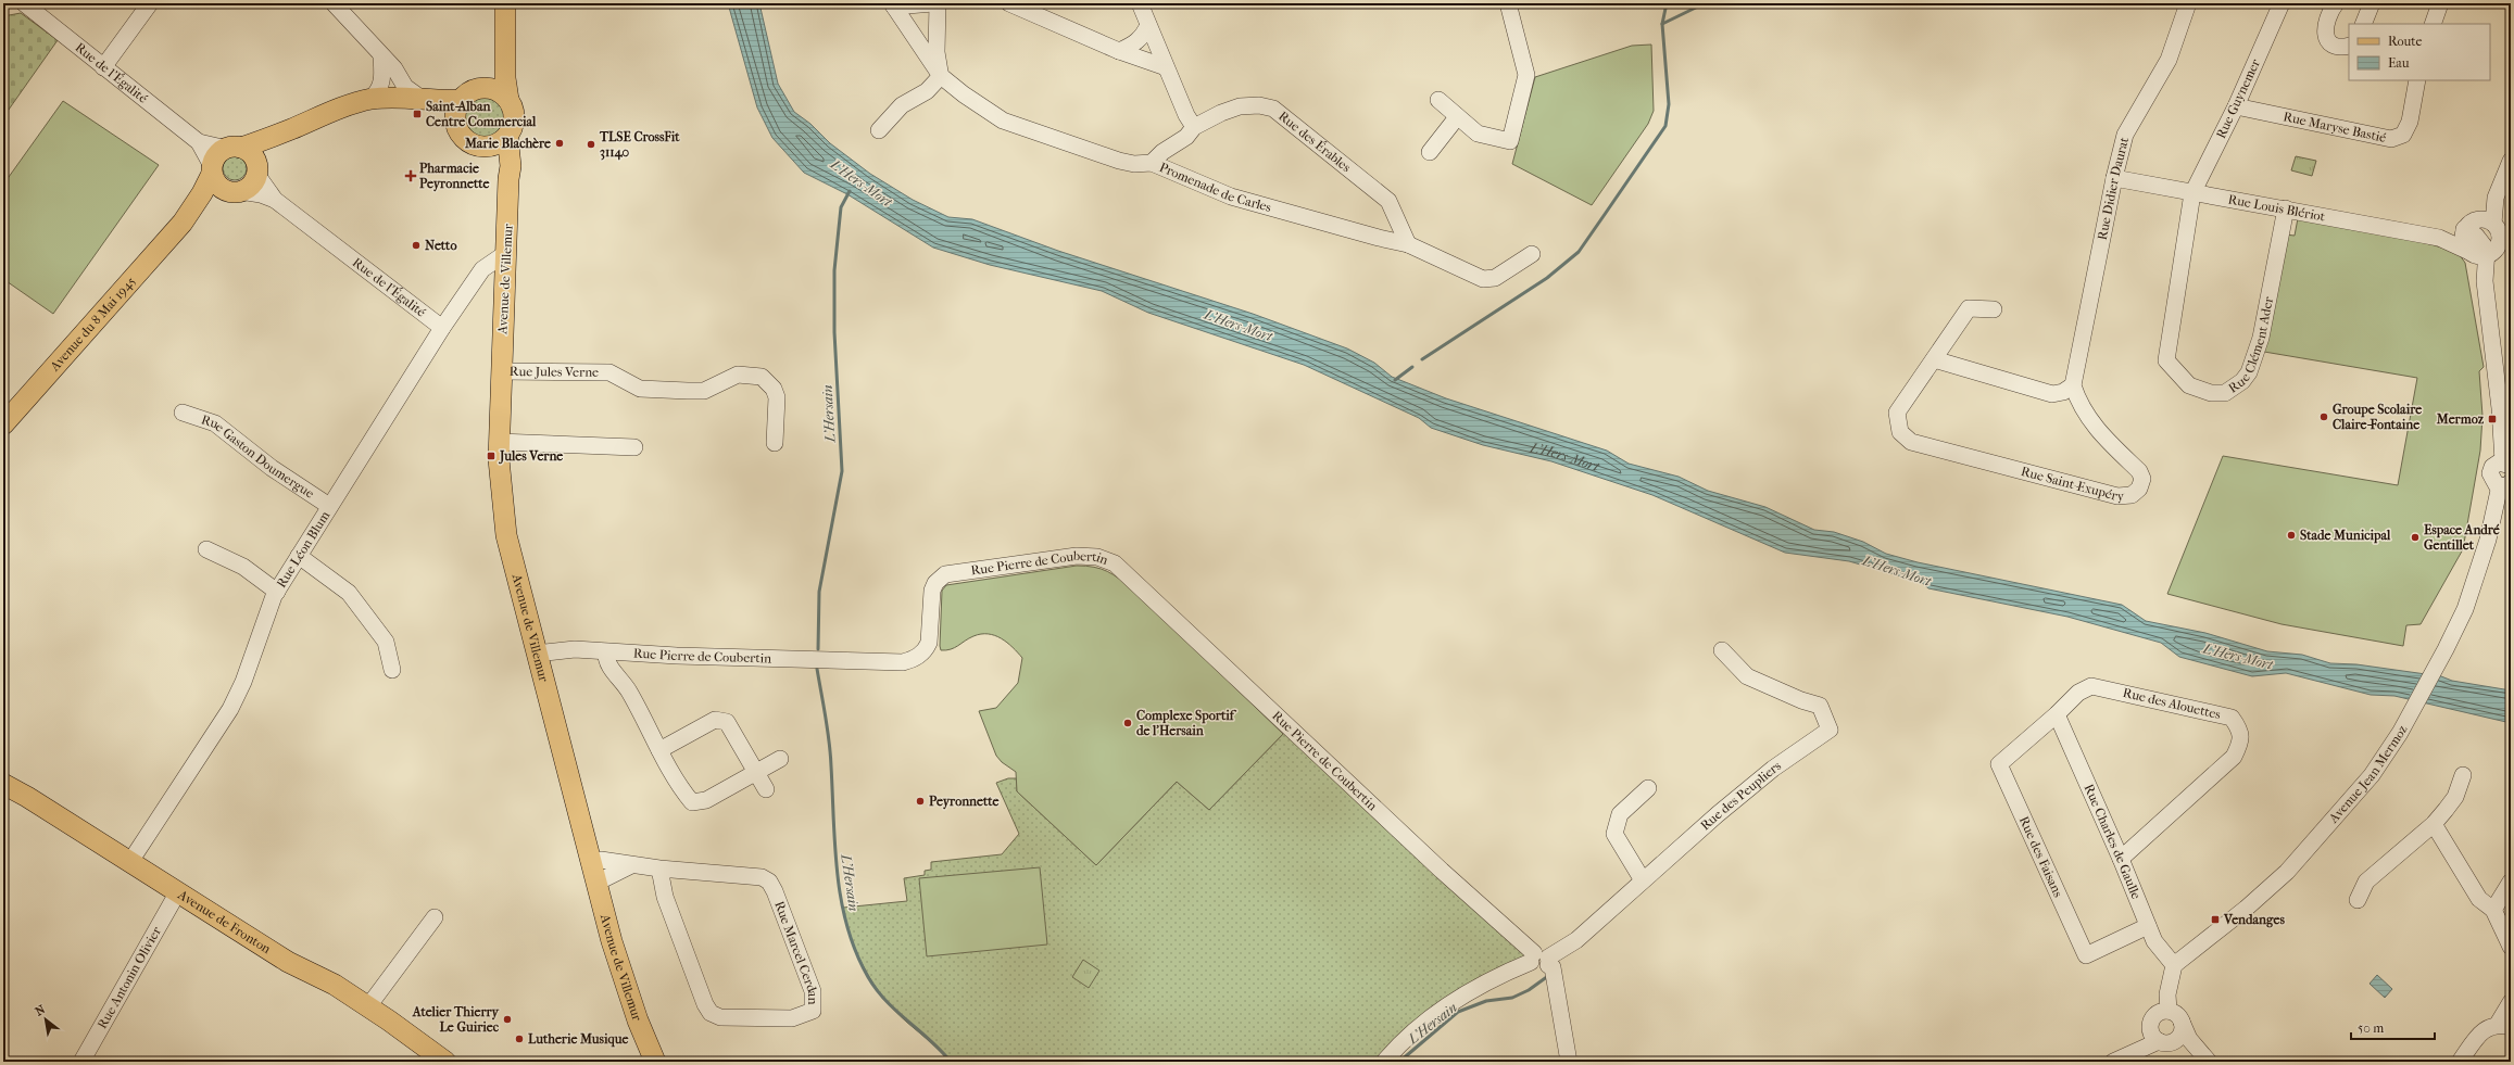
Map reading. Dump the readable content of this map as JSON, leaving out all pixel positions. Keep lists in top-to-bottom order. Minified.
{"streets":{"main road":["Avenue de Villemur","Avenue du 8 Mai 1945","Avenue de Fronton"],"street":["Rue de l'Égalité","Rue Guynemer","Rue Maryse Bastié","Rue des Érables","Promenade de Carles","Rue Didier Daurat","Rue Louis Blériot","Rue Clément Ader","Rue Jules Verne","Rue Gaston Doumergue","Rue Saint-Exupéry","Rue Léon Blum","Rue Pierre de Coubertin","Rue des Alouettes","Avenue Jean Mermoz","Rue des Peupliers","Rue Charles de Gaulle","Rue des Faisans","Rue Marcel Cerdan","Rue Antonin Olivier"]},"crossings":[["Rue de l'Égalité","Avenue du 8 Mai 1945"],["Rue de l'Égalité","Rue Léon Blum"],["Rue Guynemer","Rue Maryse Bastié"],["Rue Guynemer","Rue Louis Blériot"],["Rue Guynemer","Rue Clément Ader"],["Rue des Érables","Promenade de Carles"],["Rue Didier Daurat","Rue Louis Blériot"],["Rue Didier Daurat","Rue Saint-Exupéry"],["Rue Louis Blériot","Rue Clément Ader"],["Avenue de Villemur","Rue Jules Verne"],["Avenue de Villemur","Rue Léon Blum"],["Avenue de Villemur","Rue Pierre de Coubertin"],["Avenue de Villemur","Rue Marcel Cerdan"],["Rue Gaston Doumergue","Rue Léon Blum"],["Rue Léon Blum","Avenue de Fronton"],["Rue Pierre de Coubertin","Rue des Peupliers"],["Rue des Alouettes","Rue Charles de Gaulle"],["Rue des Alouettes","Rue des Faisans"],["Avenue Jean Mermoz","Rue Charles de Gaulle"],["Rue Charles de Gaulle","Rue des Faisans"],["Avenue de Fronton","Rue Antonin Olivier"]],"water":["L'Hers-Mort","L'Hersain"],"places":{"transit":["Saint-Alban Centre Commercial","Mermoz","Jules Verne","Vendanges"],"other":["Marie Blachère","TLSE CrossFit 31140","Netto","Groupe Scolaire Claire-Fontaine","Stade Municipal","Espace André Gentillet","Complexe Sportif de l'Hersain","Peyronnette","Atelier Thierry Le Guiriec","Lutherie Musique"],"health":["Pharmacie Peyronnette"]},"legend":["Route","Eau"],"scale_bar":"50 m","north":"top left"}
